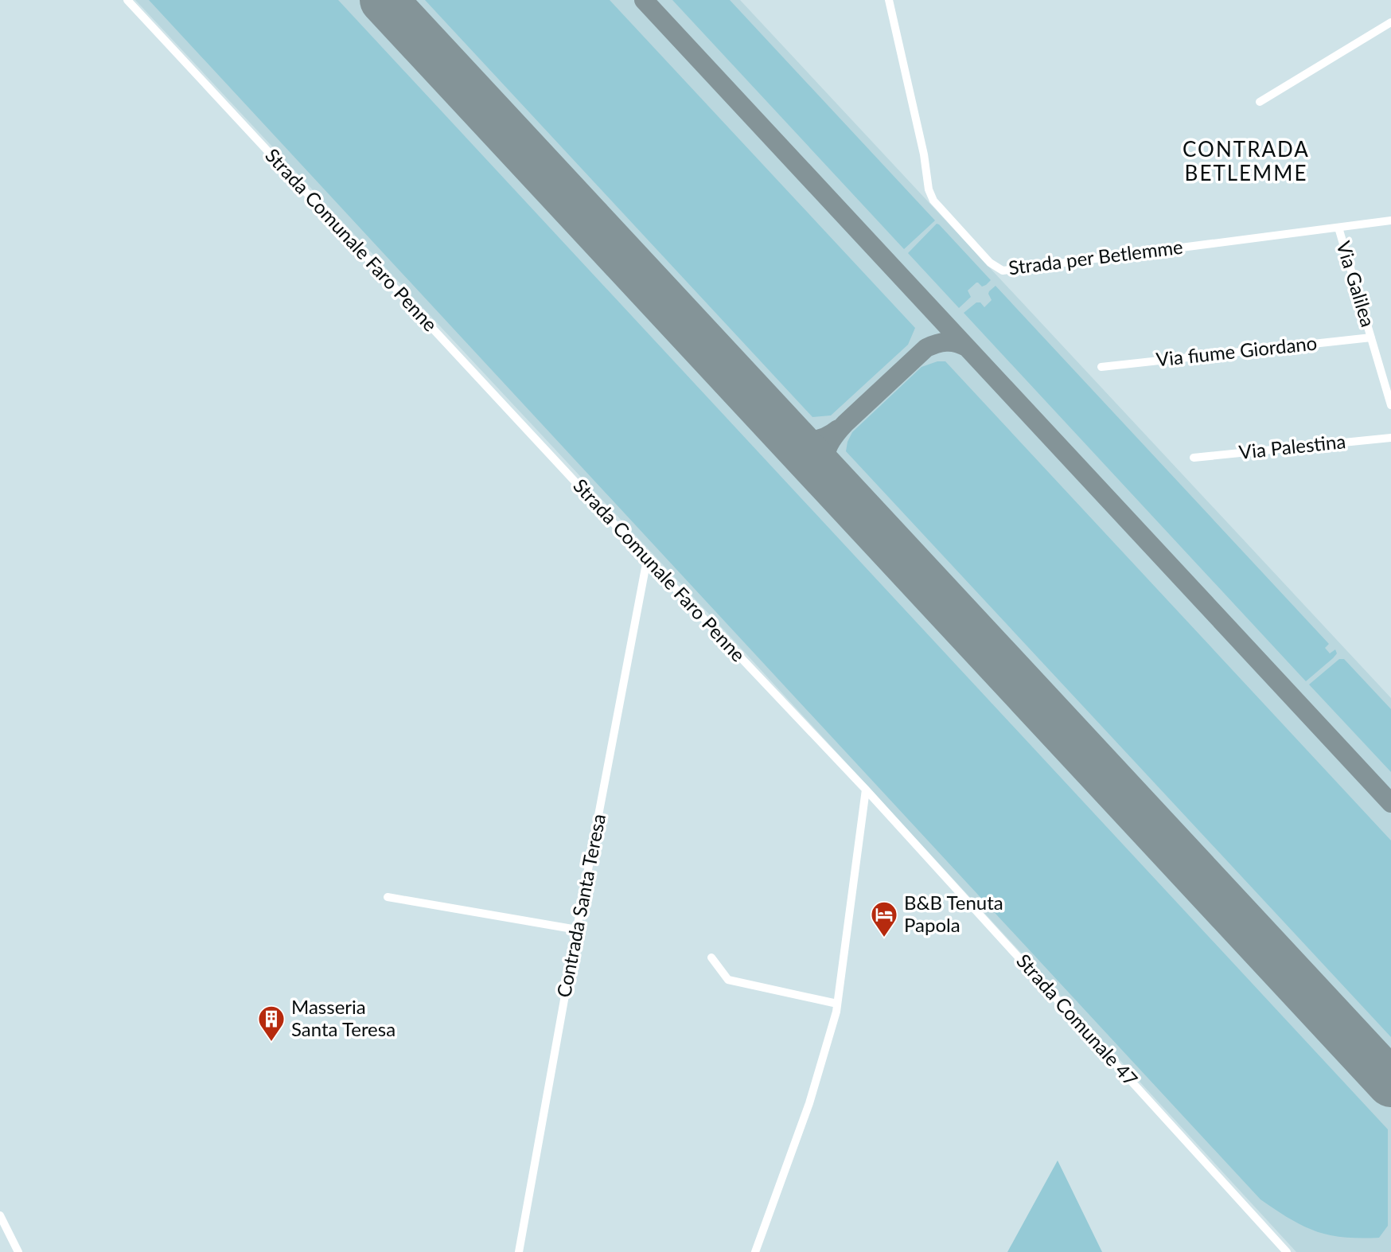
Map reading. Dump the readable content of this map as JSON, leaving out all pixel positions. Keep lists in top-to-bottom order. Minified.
{"streets":{"street":["Strada Comunale Faro Penne","Strada per Betlemme","Via Galilea","Via fiume Giordano","Via Palestina","Contrada Santa Teresa","Strada Comunale 47"]},"crossings":[["Strada Comunale Faro Penne","Contrada Santa Teresa"],["Strada Comunale Faro Penne","Strada Comunale 47"],["Strada per Betlemme","Via Galilea"],["Via Galilea","Via fiume Giordano"]],"districts":["CONTRADA BETLEMME"],"places":{"hotel":["B&B Tenuta Papola"],"building":["Masseria Santa Teresa"]}}
